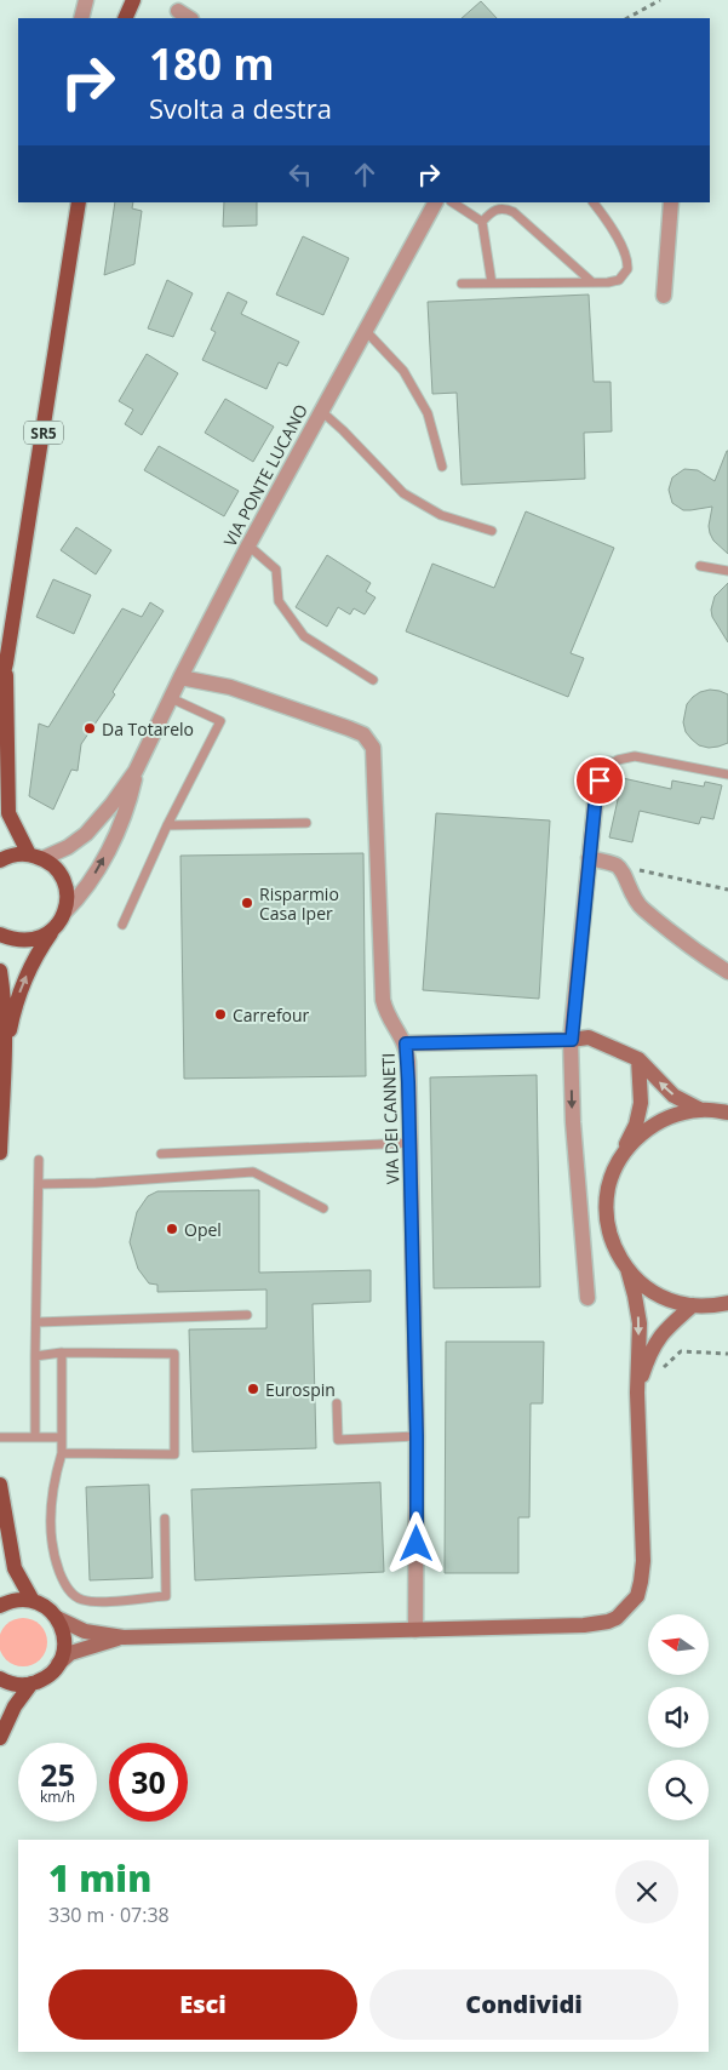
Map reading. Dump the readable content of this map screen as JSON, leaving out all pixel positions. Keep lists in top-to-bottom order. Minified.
{"streets":{"main road":["SR5"],"street":["VIA PONTE LUCANO","VIA DEI CANNETI"]},"crossings":[["VIA PONTE LUCANO","VIA DEI CANNETI"]],"places":["Da Totarelo","Risparmio Casa Iper","Carrefour","Opel","Eurospin"],"north":"left","page":{"turn":["180 m","Svolta a destra"],"speed":"25 km/h","limit":"30","heading":["1 min","330 m · 07:38"],"buttons":["Esci","Condividi"]}}
